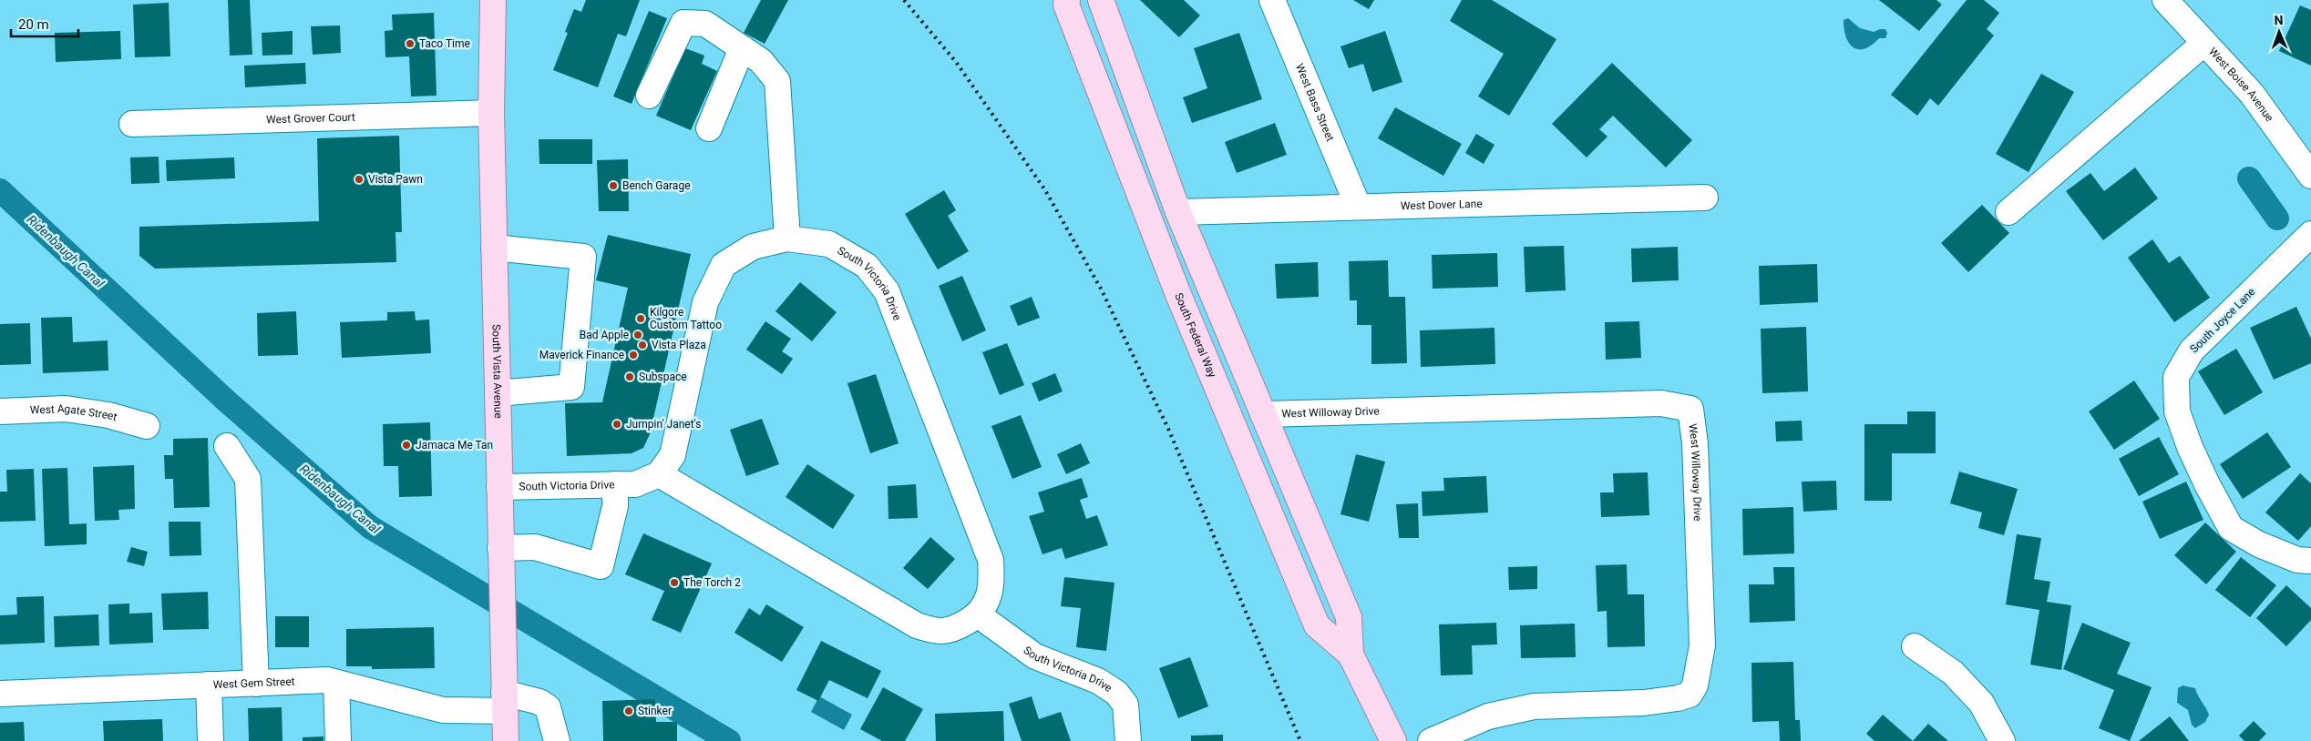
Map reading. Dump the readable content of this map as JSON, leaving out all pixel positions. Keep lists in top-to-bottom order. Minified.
{"streets":{"main road":["South Federal Way","South Vista Avenue"],"street":["West Boise Avenue","West Bass Street","West Grover Court","West Dover Lane","South Victoria Drive","South Joyce Lane","West Willoway Drive","West Agate Street","West Gem Street"]},"crossings":[["West Bass Street","West Dover Lane"],["West Grover Court","South Vista Avenue"],["West Dover Lane","South Federal Way"],["South Victoria Drive","South Vista Avenue"],["South Federal Way","West Willoway Drive"],["South Vista Avenue","West Gem Street"]],"water":["Ridenbaugh Canal"],"places":["Taco Time","Vista Pawn","Bench Garage","Kilgore Custom Tattoo","Bad Apple","Vista Plaza","Maverick Finance","Subspace","Jumpin' Janet's","Jamaca Me Tan","The Torch 2","Stinker"],"scale_bar":"20 m","north":"top"}
